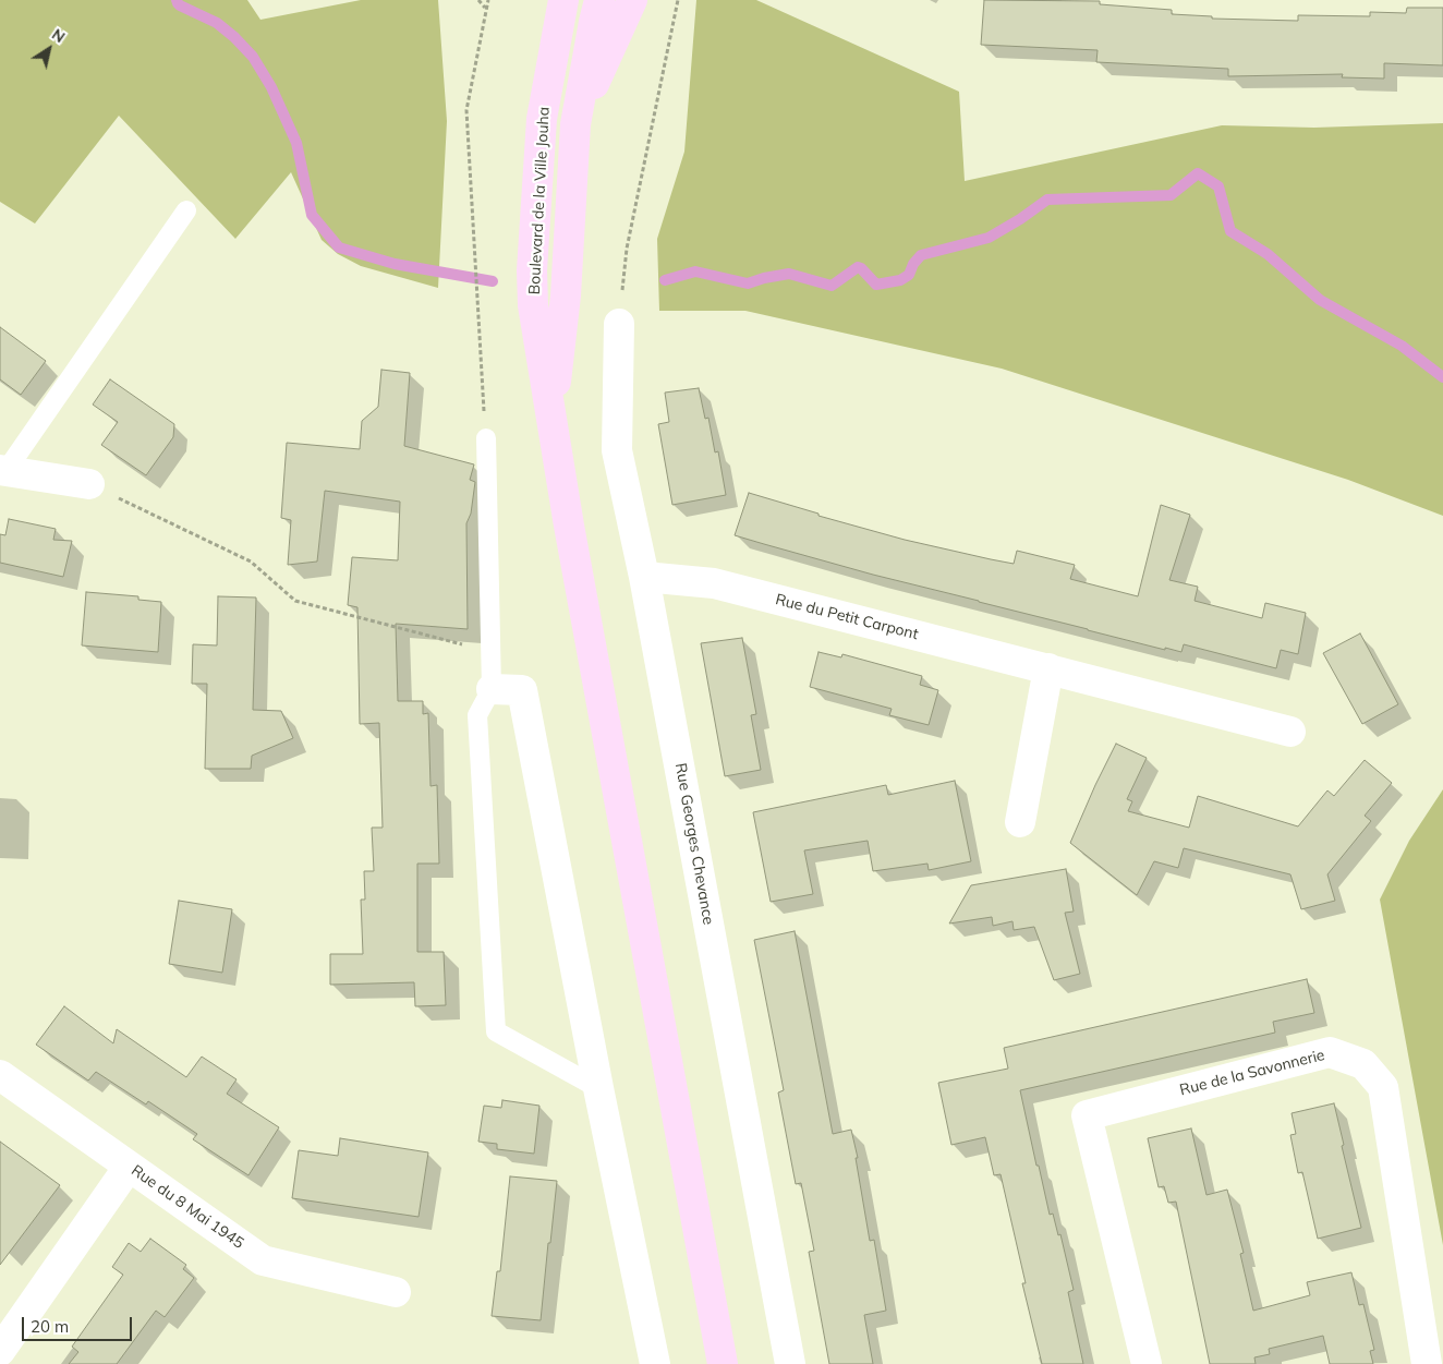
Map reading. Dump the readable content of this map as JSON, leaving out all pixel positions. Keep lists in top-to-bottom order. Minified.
{"streets":{"main road":["Boulevard de la Ville Jouha"],"street":["Rue du Petit Carpont","Rue Georges Chevance","Rue de la Savonnerie","Rue du 8 Mai 1945"]},"crossings":[["Rue du Petit Carpont","Rue Georges Chevance"]],"scale_bar":"20 m","north":"top right"}
